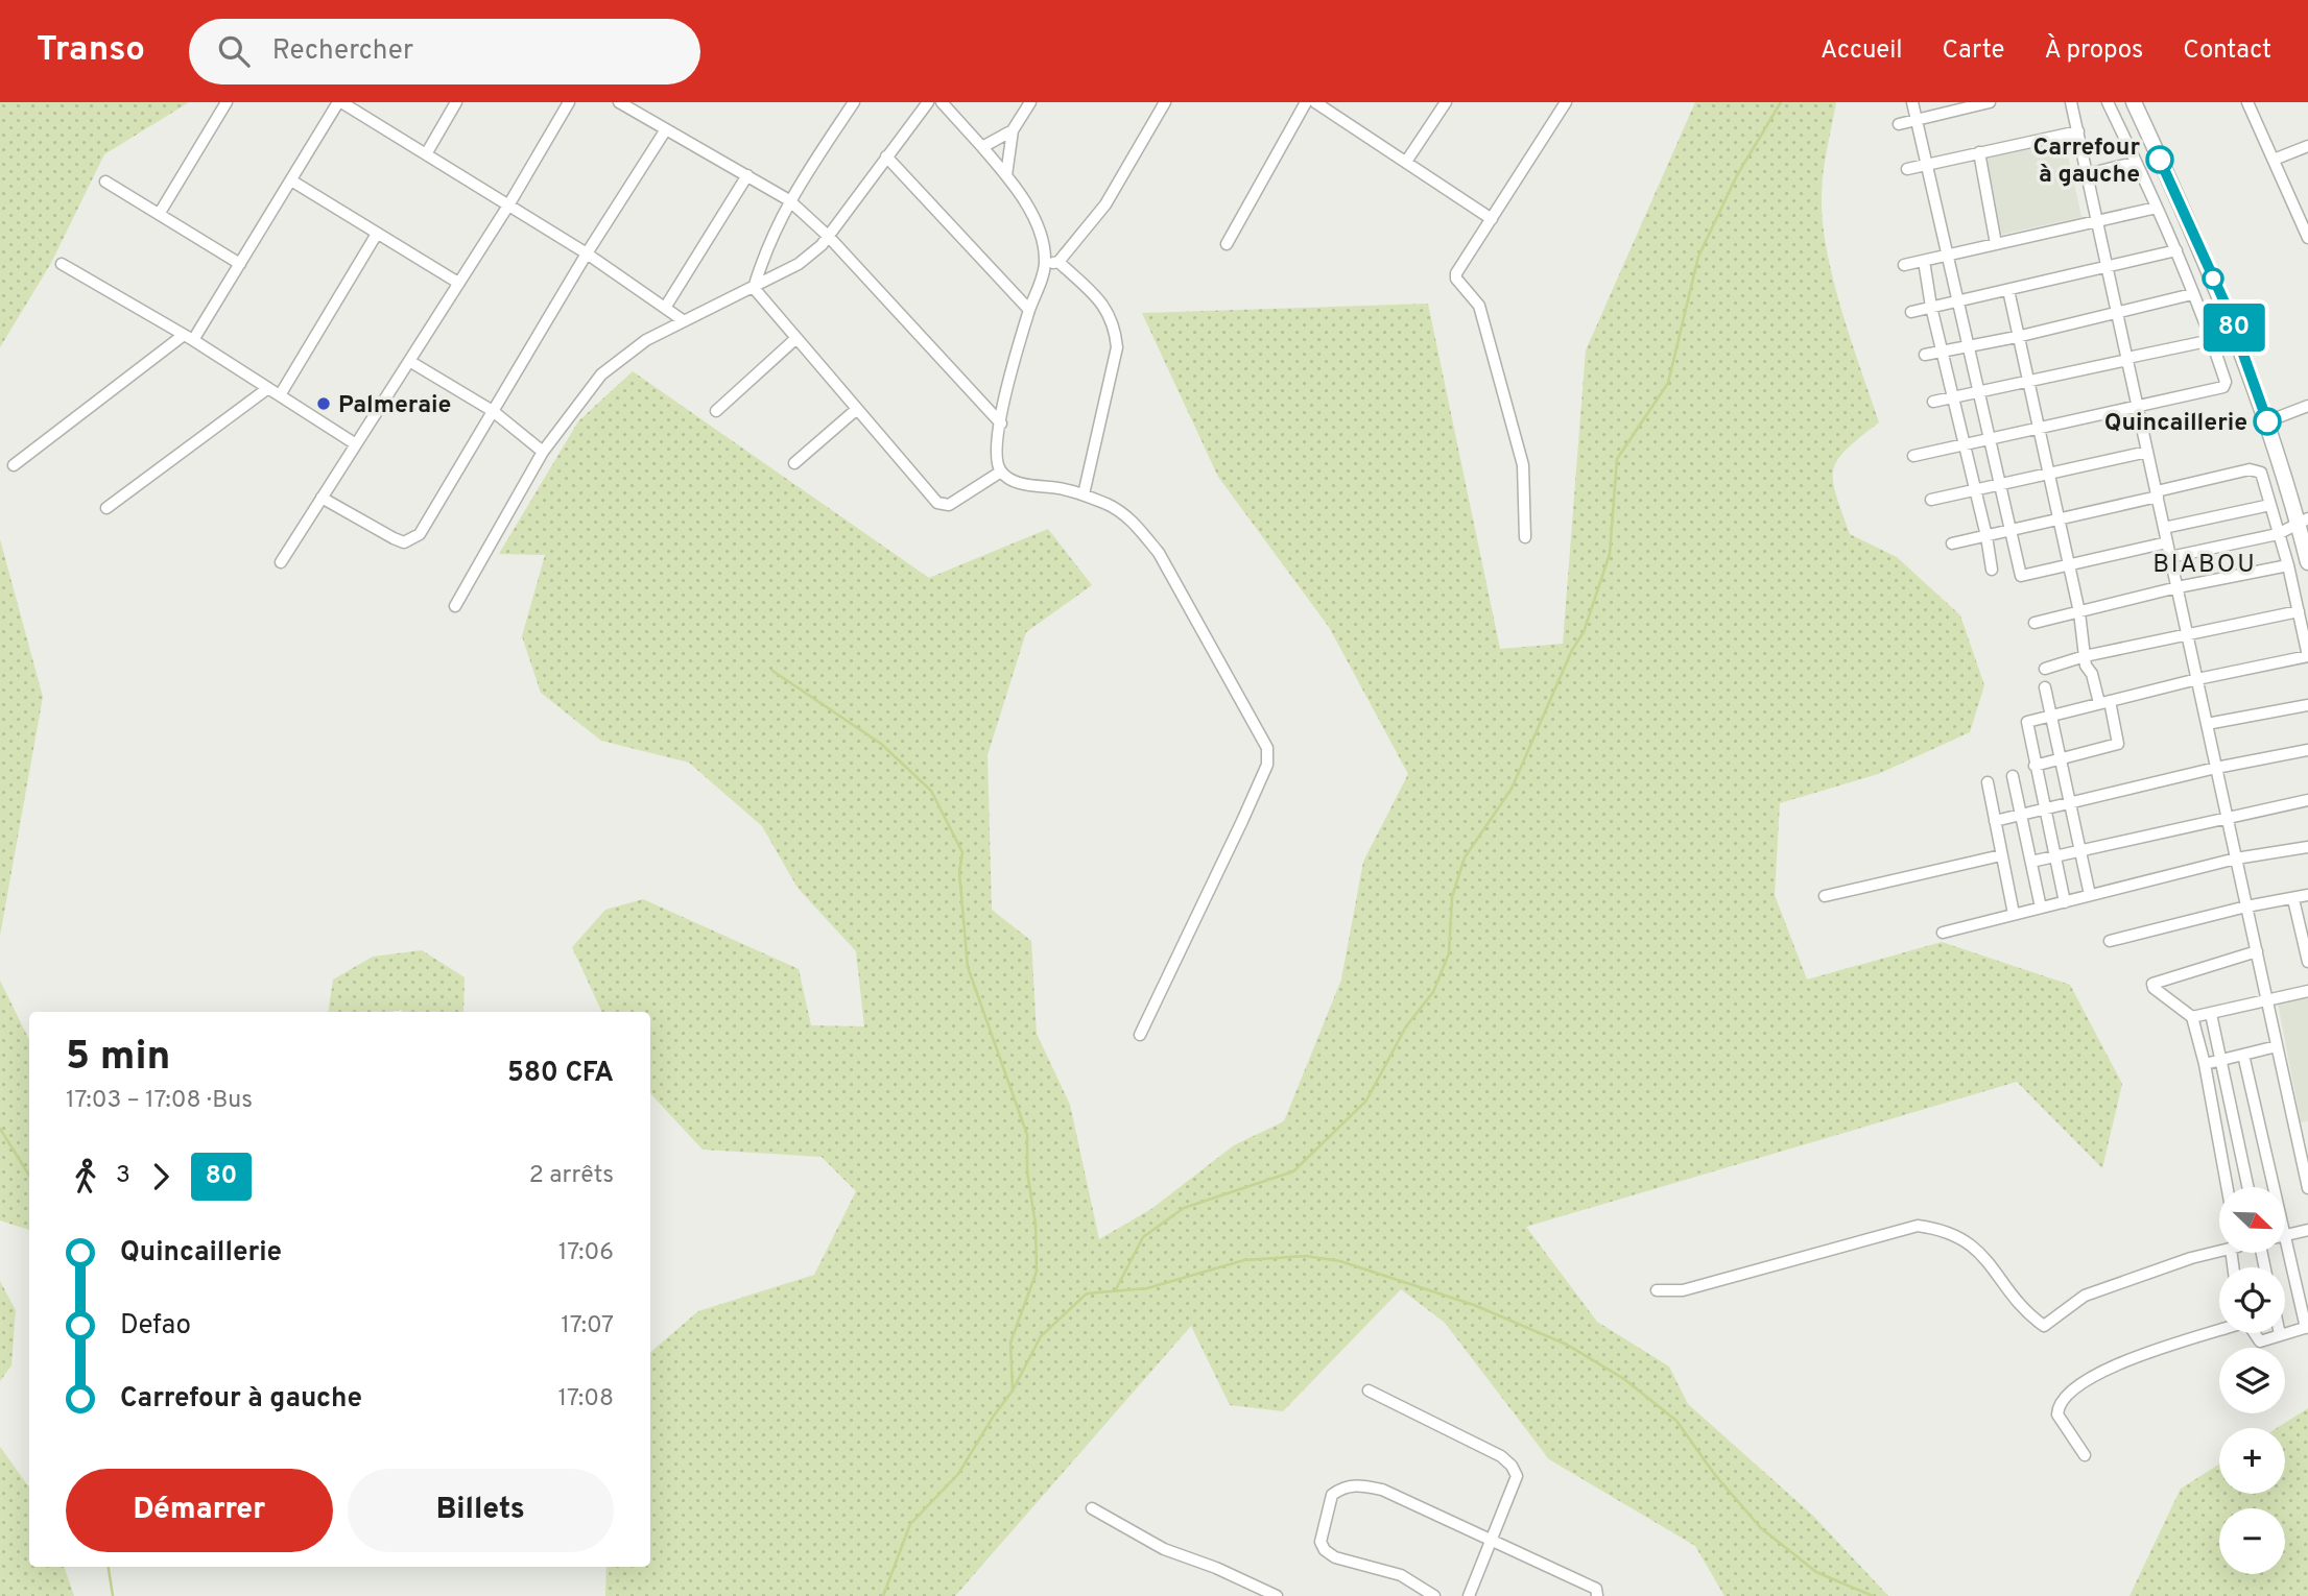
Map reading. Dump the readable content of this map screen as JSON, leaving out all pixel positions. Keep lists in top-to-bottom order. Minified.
{"districts":["BIABOU"],"places":["Carrefour à gauche","Palmeraie","Quincaillerie"],"lines":["bus line 80"],"north":"bottom right","page":{"header":"Transo","search":"Rechercher","nav":["Accueil","Carte","À propos","Contact"],"on_map":"80","heading":["5 min","17:03 – 17:08 · Bus","580 CFA"],"legs":["3","80","2 arrêts"],"map_buttons":["+","−"],"list":[{"name":"Quincaillerie","value":"17:06"},{"name":"Defao","value":"17:07"},{"name":"Carrefour à gauche","value":"17:08"}],"buttons":["Démarrer","Billets"]}}
